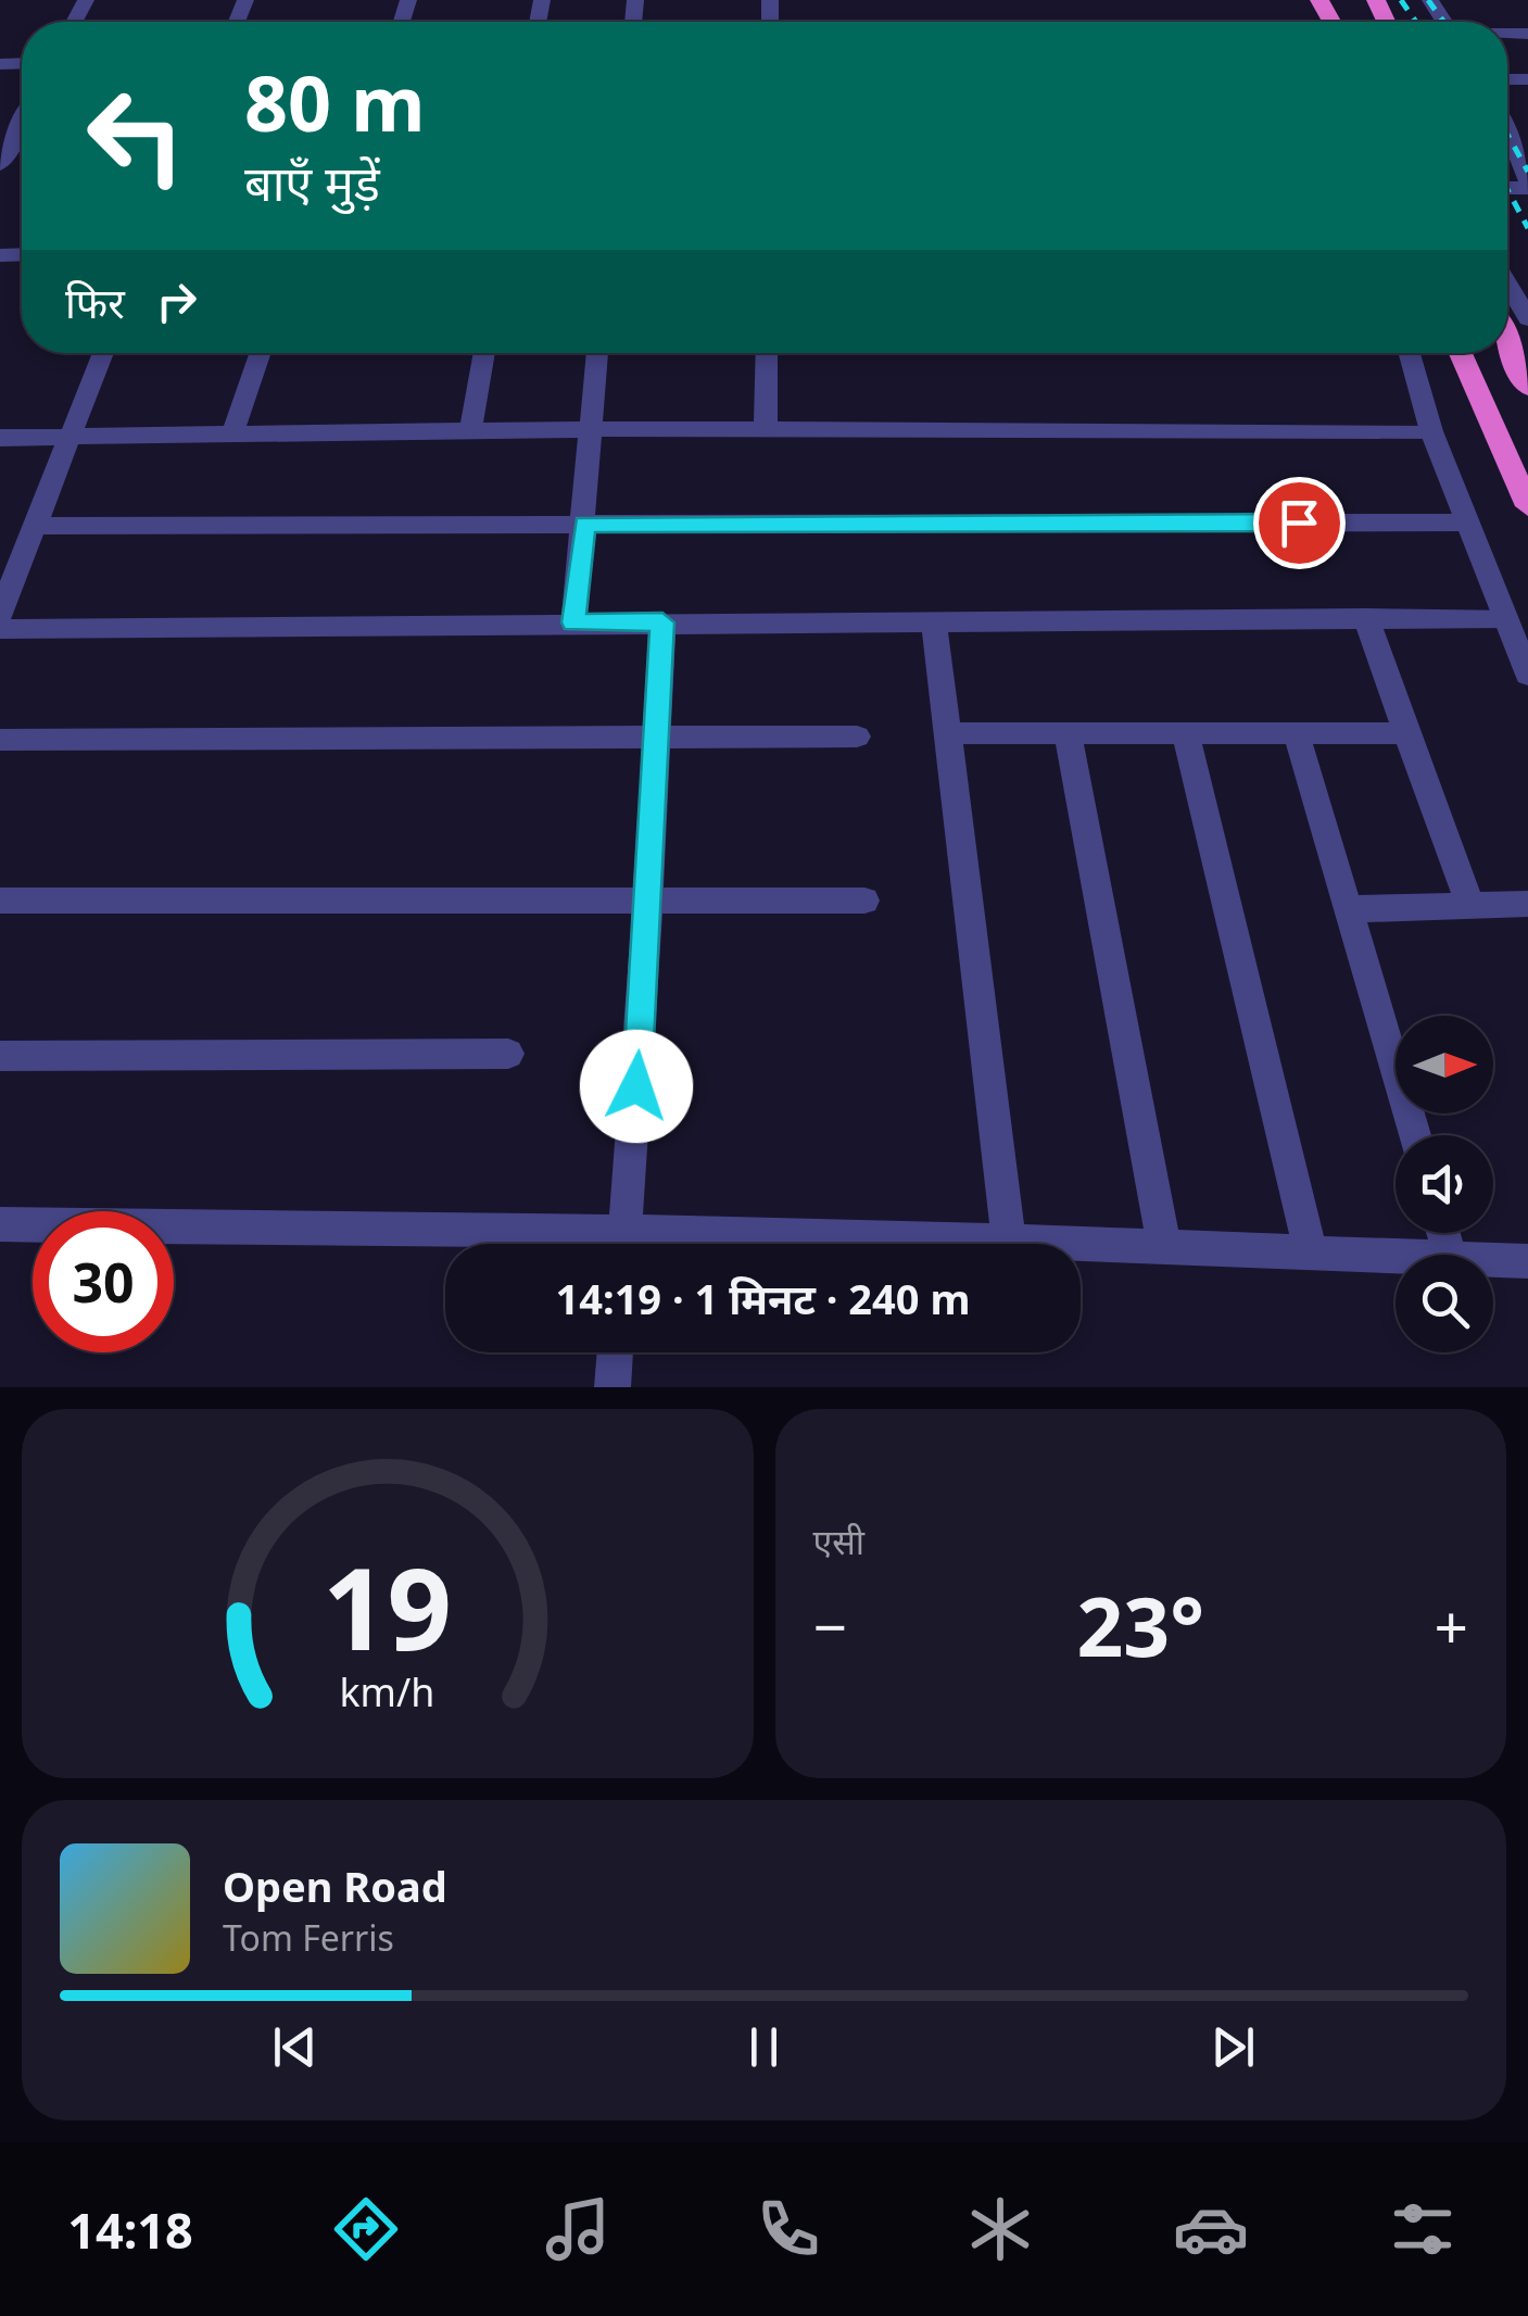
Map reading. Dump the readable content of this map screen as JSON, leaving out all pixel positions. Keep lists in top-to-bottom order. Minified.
{"north":"right","page":{"turn":["80 m","बाएँ मुड़ें"],"then":"फिर","limit":"30","trip":"14:19 · 1 मिनट · 240 m","tile":"एसी","heat":["−","23°","+"],"song":["Open Road","Tom Ferris"],"tabs":"14:18","gauge":["19","km/h"]}}
